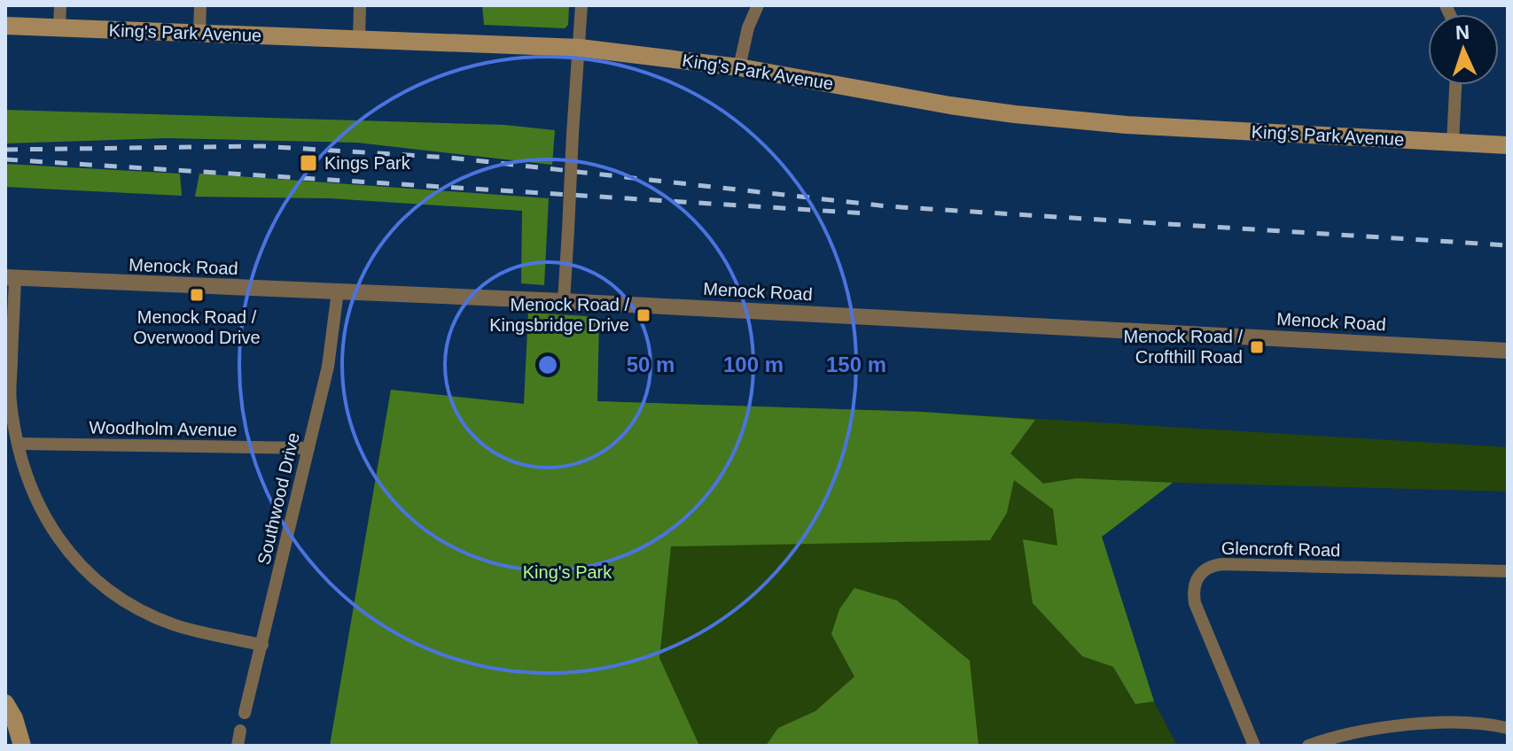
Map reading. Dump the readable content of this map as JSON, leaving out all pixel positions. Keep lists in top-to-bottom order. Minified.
{"streets":{"main road":["King's Park Avenue"],"street":["Menock Road","Woodholm Avenue","Southwood Drive","Glencroft Road"]},"crossings":[["Menock Road","Southwood Drive"],["Woodholm Avenue","Southwood Drive"]],"parks":["King's Park"],"places":{"transit":["Kings Park","Menock Road / Overwood Drive","Menock Road / Kingsbridge Drive","Menock Road / Crofthill Road"]},"north":"top","rings":["50 m","100 m","150 m"]}
